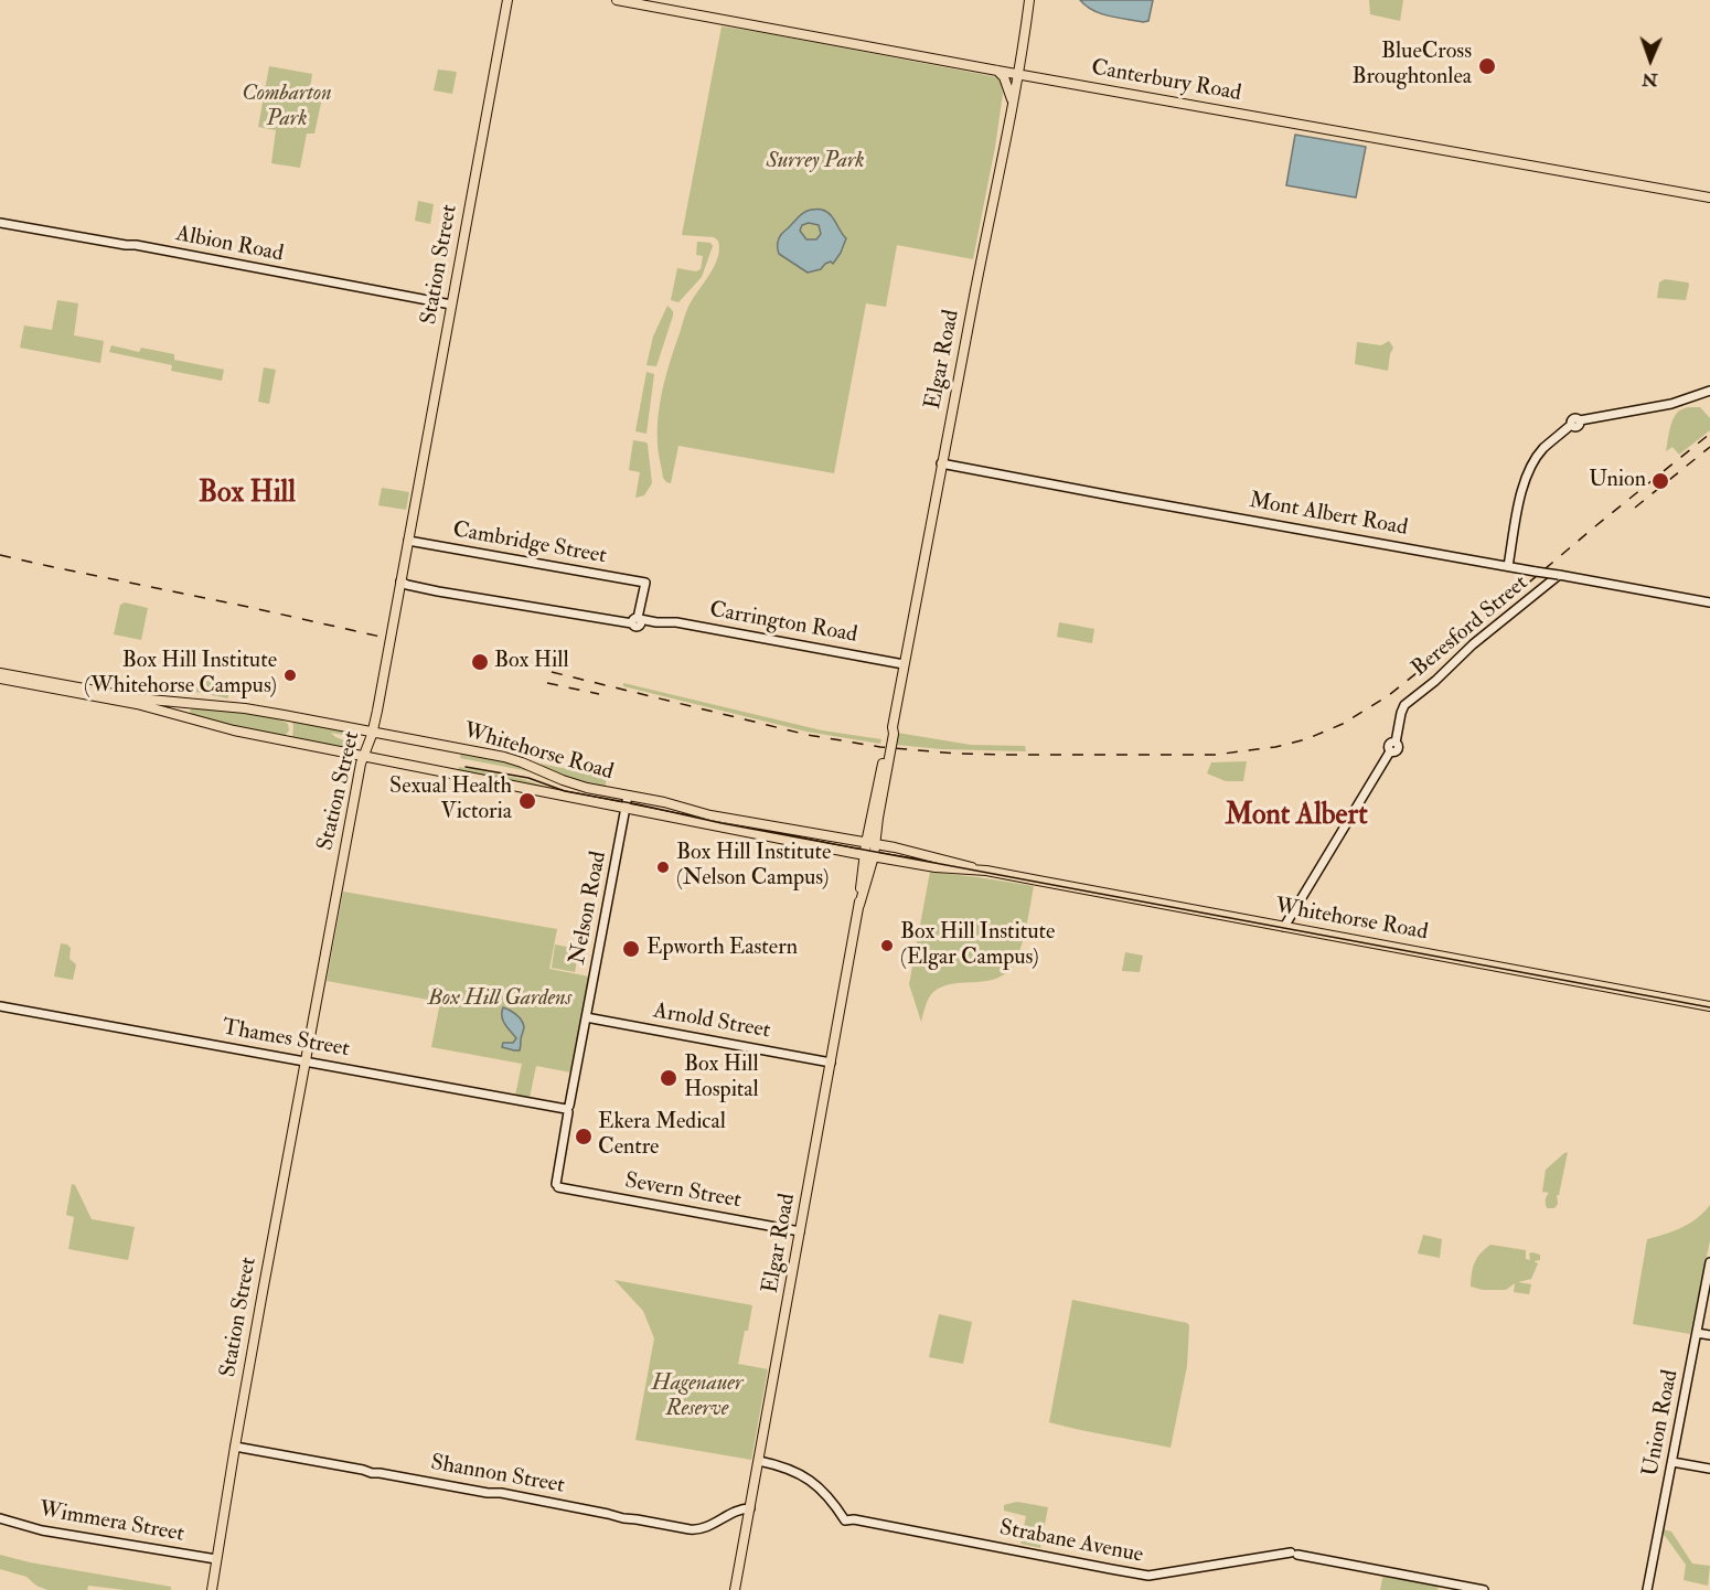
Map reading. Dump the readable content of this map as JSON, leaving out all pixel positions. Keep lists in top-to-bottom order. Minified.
{"streets":{"main road":["Canterbury Road","Station Street","Elgar Road","Whitehorse Road"],"street":["Albion Road","Mont Albert Road","Cambridge Street","Carrington Road","Beresford Street","Nelson Road","Arnold Street","Thames Street","Severn Street","Union Road","Shannon Street","Wimmera Street","Strabane Avenue"]},"crossings":[["Canterbury Road","Elgar Road"],["Albion Road","Station Street"],["Station Street","Cambridge Street"],["Station Street","Carrington Road"],["Station Street","Whitehorse Road"],["Station Street","Thames Street"],["Station Street","Shannon Street"],["Station Street","Wimmera Street"],["Elgar Road","Mont Albert Road"],["Elgar Road","Carrington Road"],["Elgar Road","Whitehorse Road"],["Elgar Road","Arnold Street"],["Elgar Road","Severn Street"],["Elgar Road","Shannon Street"],["Elgar Road","Strabane Avenue"],["Mont Albert Road","Beresford Street"],["Cambridge Street","Carrington Road"],["Beresford Street","Whitehorse Road"],["Whitehorse Road","Nelson Road"],["Nelson Road","Arnold Street"],["Nelson Road","Thames Street"],["Nelson Road","Severn Street"]],"districts":["Box Hill","Mont Albert"],"parks":["Combarton Park","Surrey Park","Box Hill Gardens","Hagenauer Reserve"],"places":["BlueCross Broughtonlea","Union","Box Hill","Box Hill Institute (Whitehorse Campus)","Sexual Health Victoria","Box Hill Institute (Nelson Campus)","Box Hill Institute (Elgar Campus)","Epworth Eastern","Box Hill Hospital","Ekera Medical Centre"],"north":"bottom"}
